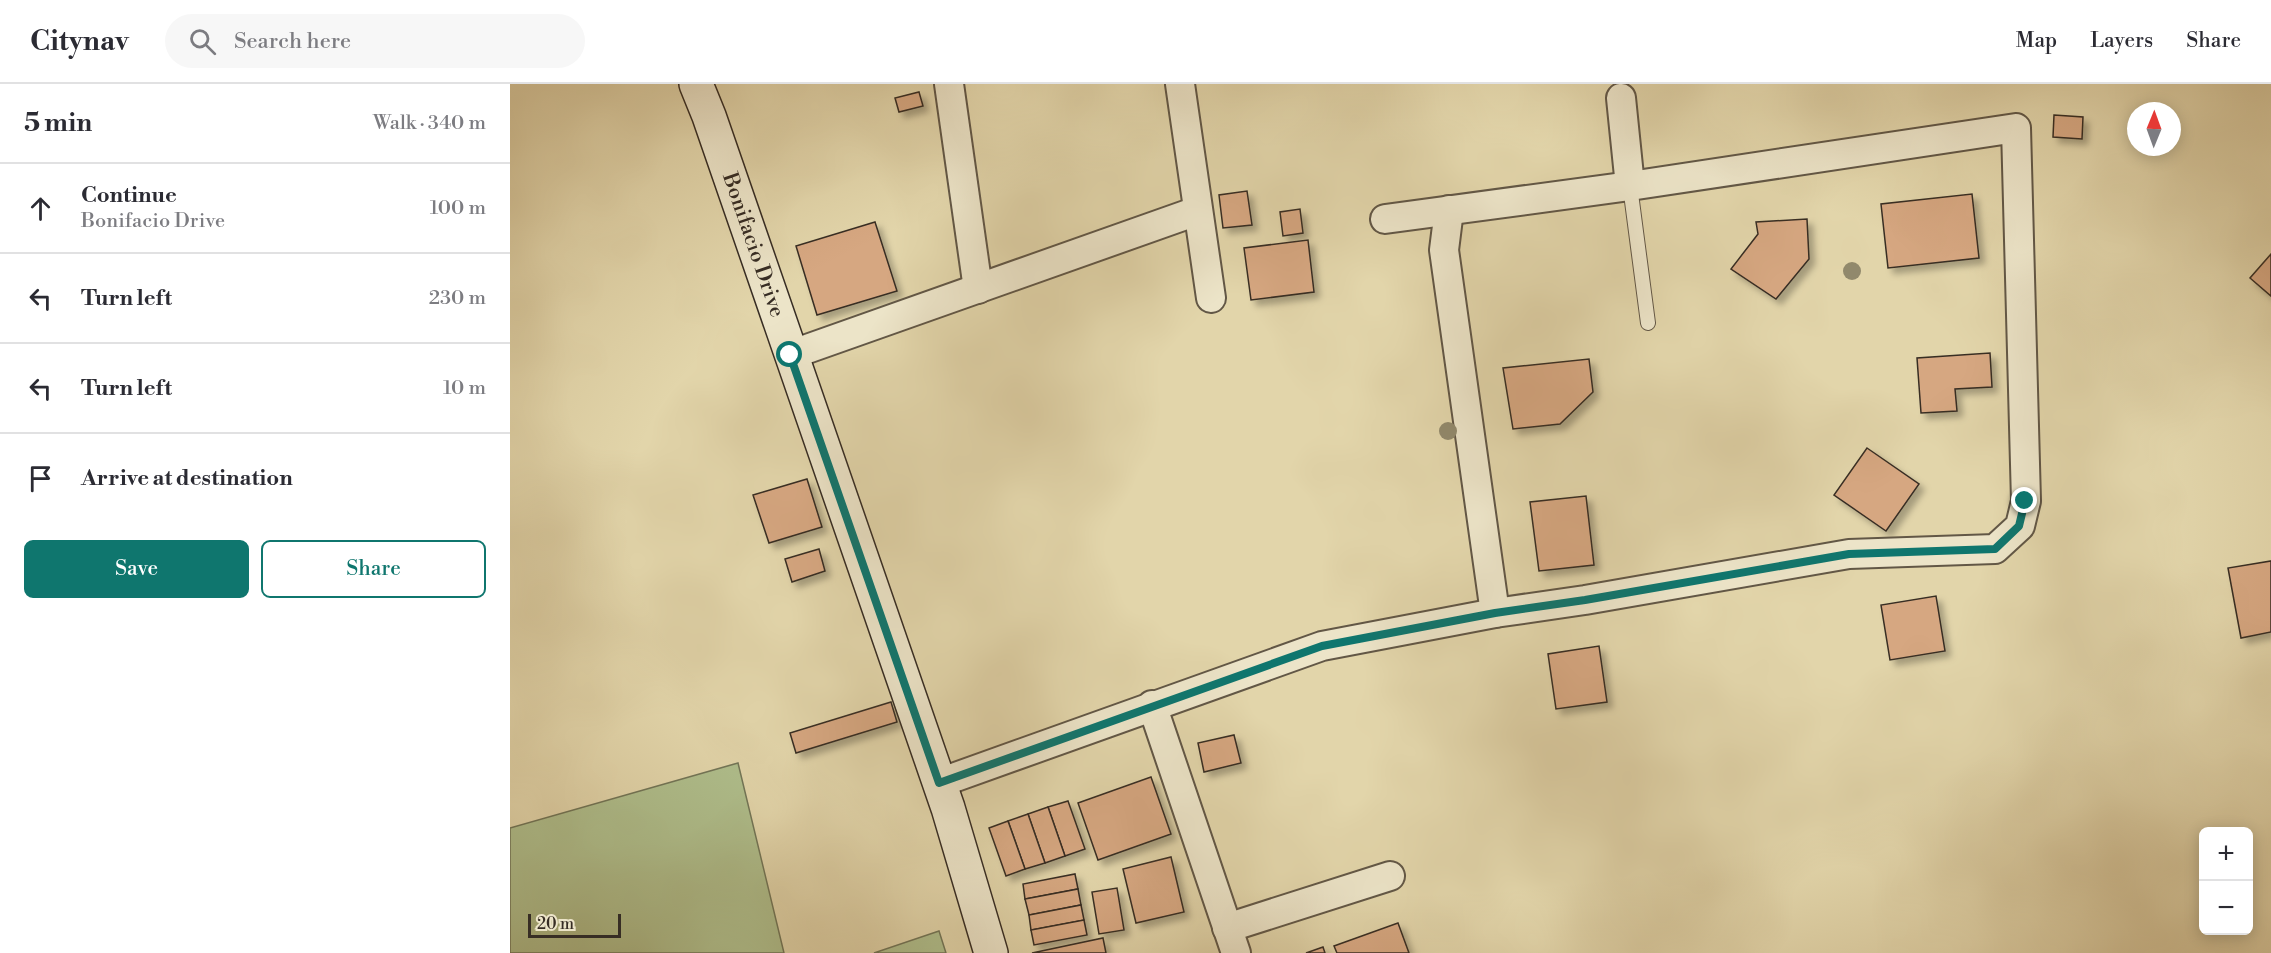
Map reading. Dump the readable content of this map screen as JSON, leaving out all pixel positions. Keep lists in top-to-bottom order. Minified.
{"streets":{"street":["Bonifacio Drive"]},"scale_bar":"20 m","north":"top","page":{"header":"Citynav","search":"Search here","nav":["Map","Layers","Share"],"heading":["5 min","Walk · 340 m"],"list":[["Continue","Bonifacio Drive","100 m"],["Turn left","230 m"],["Turn left","10 m"],"Arrive at destination"],"buttons":["Save","Share"],"map_buttons":["+","−"],"scale":"20 m"}}
